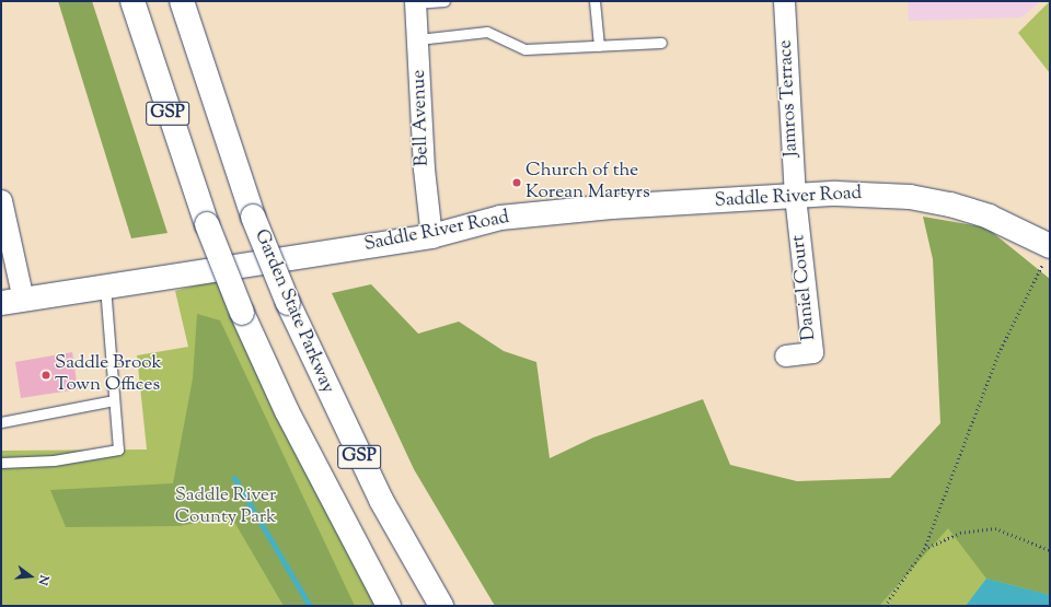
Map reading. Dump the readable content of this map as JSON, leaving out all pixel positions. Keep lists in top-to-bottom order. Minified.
{"streets":{"main road":["GSP","Saddle River Road","Garden State Parkway"],"street":["Jamros Terrace","Bell Avenue","Daniel Court"]},"crossings":[["Jamros Terrace","Saddle River Road"],["Jamros Terrace","Daniel Court"],["Bell Avenue","Saddle River Road"],["Saddle River Road","Daniel Court"]],"parks":["Saddle River County Park"],"places":["Church of the Korean Martyrs","Saddle Brook Town Offices"],"north":"right"}
